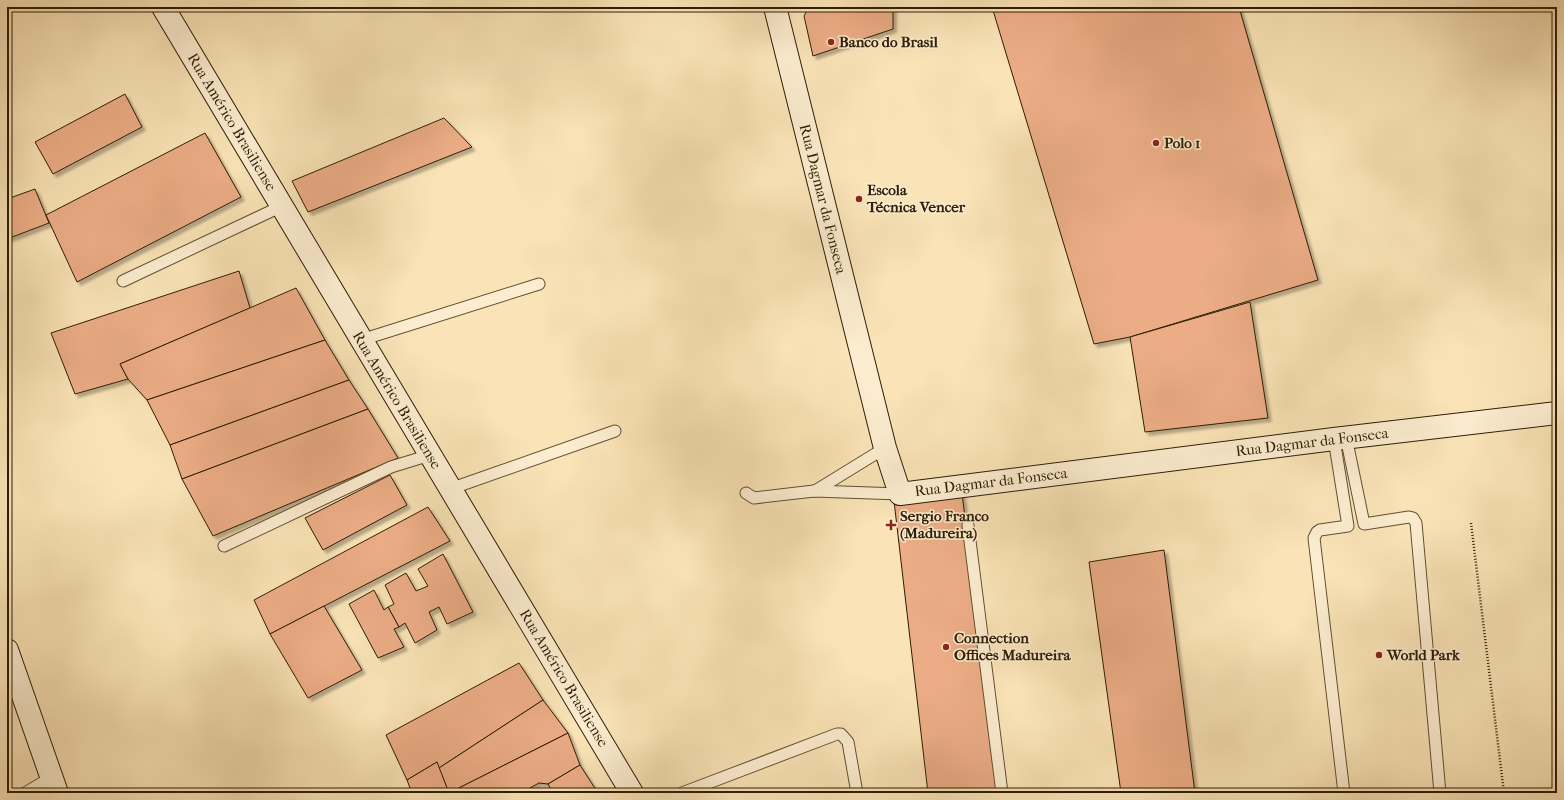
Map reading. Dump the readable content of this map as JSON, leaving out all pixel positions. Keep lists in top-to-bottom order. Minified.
{"streets":{"street":["Rua Américo Brasiliense","Rua Dagmar da Fonseca"]},"places":{"other":["Banco do Brasil","Polo 1","Escola Técnica Vencer","Connection Offices Madureira","World Park"],"health":["Sergio Franco (Madureira)"]}}
